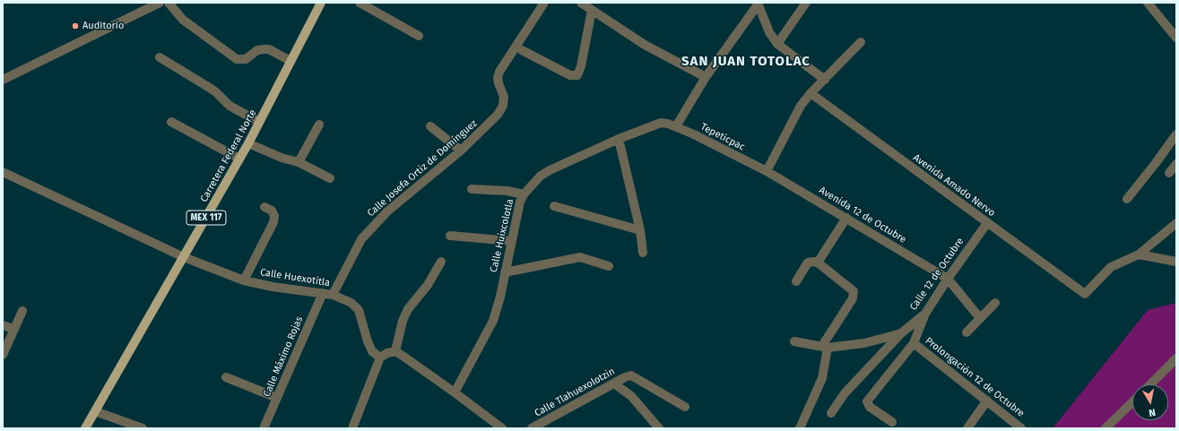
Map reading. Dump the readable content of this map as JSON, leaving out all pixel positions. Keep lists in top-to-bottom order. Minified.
{"streets":{"main road":["Carretera Federal Norte","MEX 117"],"street":["Tepeticpac","Calle Josefa Ortiz de Domínguez","Avenida Amado Nervo","Avenida 12 de Octubre","Calle Huixcolotla","Calle 12 de Octubre","Calle Huexotitla","Calle Máximo Rojas","Prolongación 12 de Octubre","Calle Tlahuexolotzin"]},"crossings":[["Tepeticpac","Avenida 12 de Octubre"],["Tepeticpac","Calle Huixcolotla"],["Carretera Federal Norte","Calle Huexotitla"],["Calle Josefa Ortiz de Domínguez","Calle Huexotitla"],["Avenida Amado Nervo","Calle 12 de Octubre"],["Avenida 12 de Octubre","Calle 12 de Octubre"],["Calle Huexotitla","Calle Máximo Rojas"]],"districts":["SAN JUAN TOTOLAC"],"places":["Auditorio"],"north":"bottom"}
